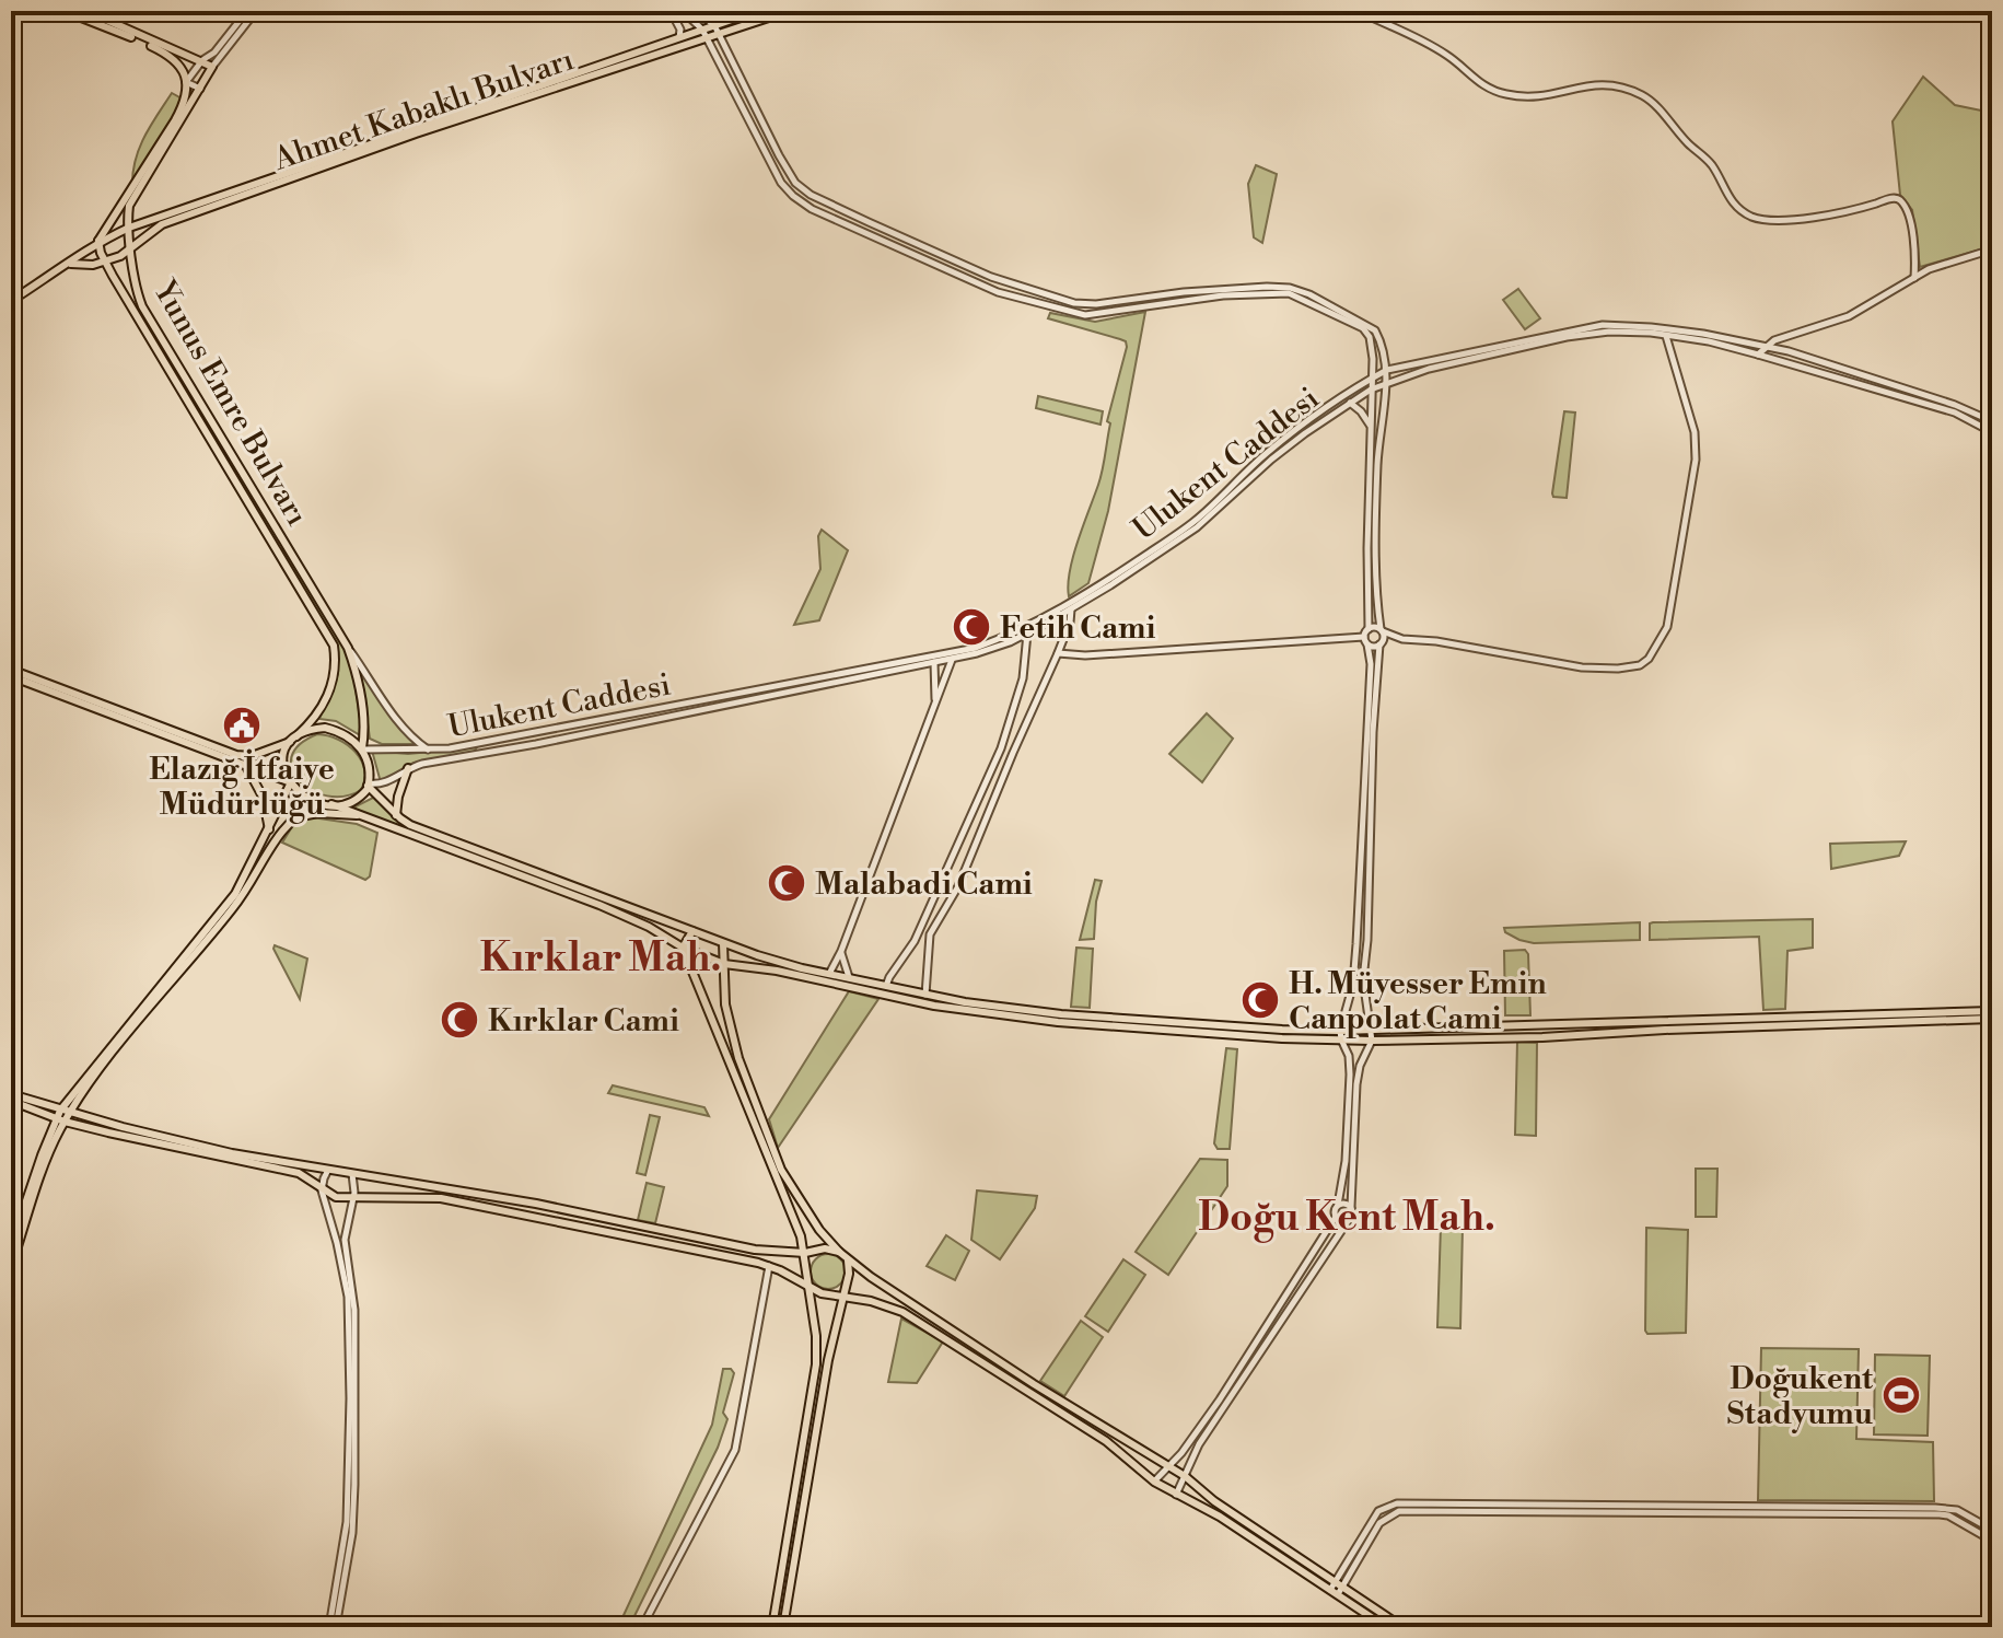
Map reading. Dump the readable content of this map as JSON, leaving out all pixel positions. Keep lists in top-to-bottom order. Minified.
{"streets":{"main road":["Ahmet Kabaklı Bulvarı","Yunus Emre Bulvarı"],"street":["Ulukent Caddesi"]},"crossings":[["Ahmet Kabaklı Bulvarı","Yunus Emre Bulvarı"],["Yunus Emre Bulvarı","Ulukent Caddesi"]],"districts":["Kırklar Mah.","Doğu Kent Mah."],"places":{"mosque":["Fetih Cami","Malabadi Cami","H. Müyesser Emin Canpolat Cami","Kırklar Cami"],"public building":["Elazığ İtfaiye Müdürlüğü"],"sports":["Doğukent Stadyumu"]}}
